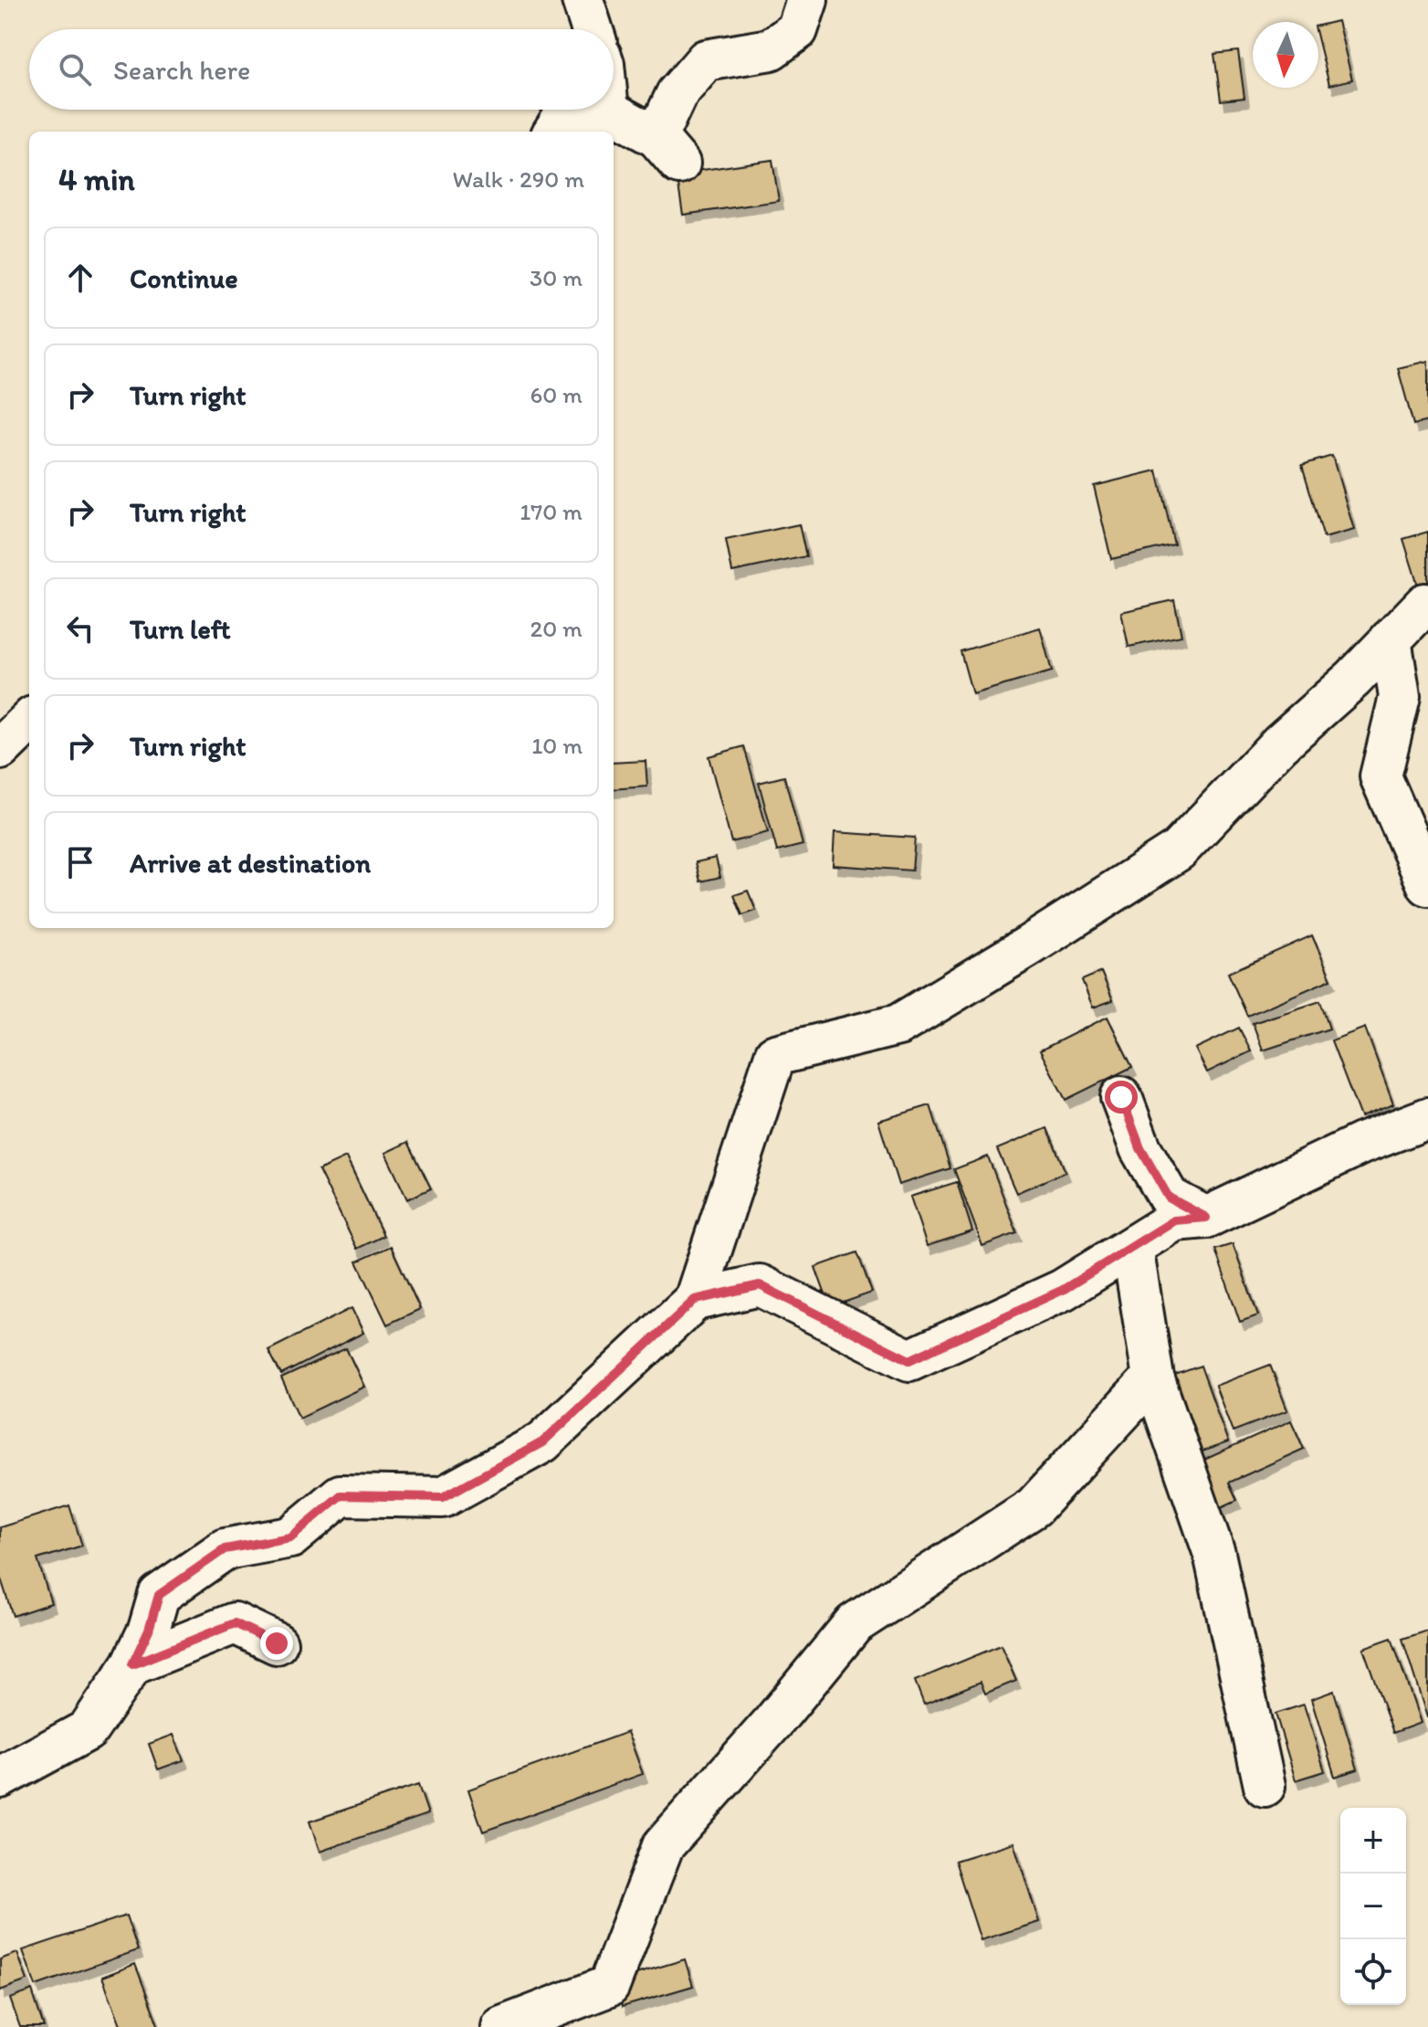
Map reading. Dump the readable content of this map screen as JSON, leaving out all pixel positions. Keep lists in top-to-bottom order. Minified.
{"north":"bottom","page":{"search":"Search here","heading":["4 min","Walk · 290 m"],"list":[["Continue","30 m"],["Turn right","60 m"],["Turn right","170 m"],["Turn left","20 m"],["Turn right","10 m"],"Arrive at destination"],"map_buttons":["+","−"]}}
